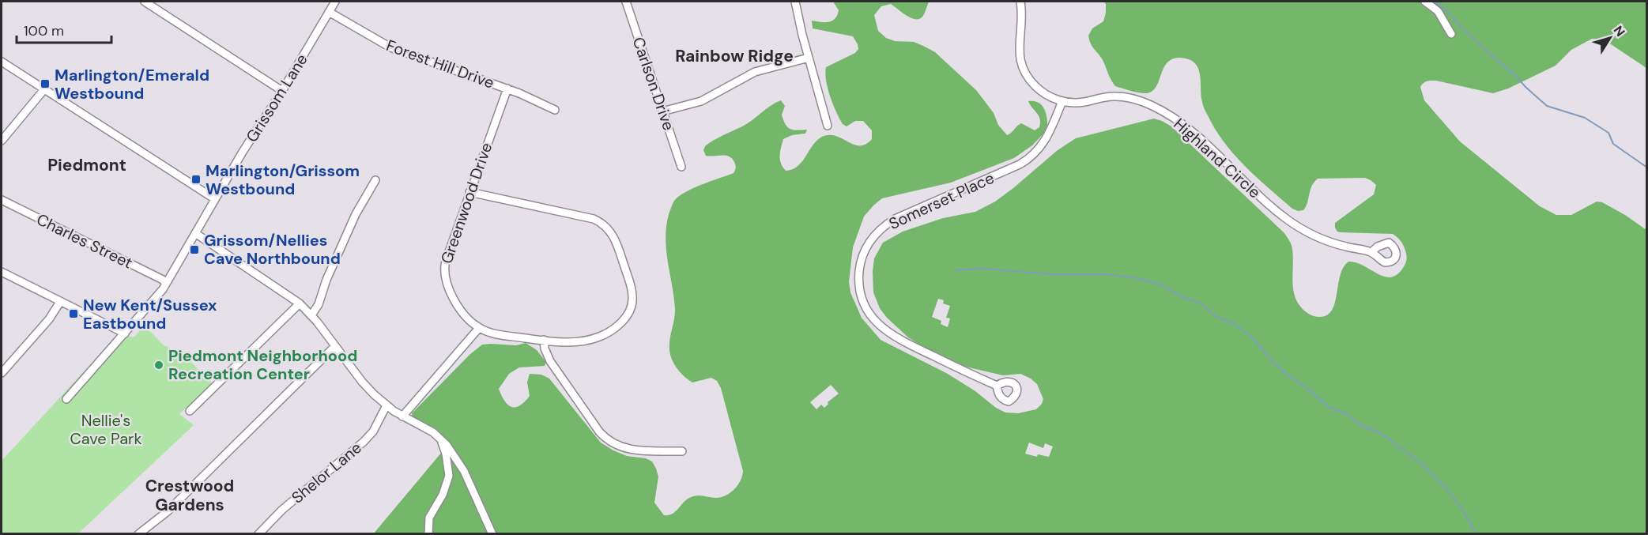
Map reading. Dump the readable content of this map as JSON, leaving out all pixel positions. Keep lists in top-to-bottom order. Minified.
{"streets":{"street":["Forest Hill Drive","Carlson Drive","Grissom Lane","Highland Circle","Somerset Place","Greenwood Drive","Charles Street","Shelor Lane"]},"crossings":[["Forest Hill Drive","Grissom Lane"],["Forest Hill Drive","Greenwood Drive"],["Grissom Lane","Charles Street"],["Highland Circle","Somerset Place"]],"districts":["Rainbow Ridge","Piedmont","Crestwood Gardens"],"parks":["Nellie's Cave Park"],"places":{"transit":["Marlington/Emerald Westbound","Marlington/Grissom Westbound","Grissom/Nellies Cave Northbound","New Kent/Sussex Eastbound"],"other":["Piedmont Neighborhood Recreation Center"]},"scale_bar":"100 m","north":"top right"}
